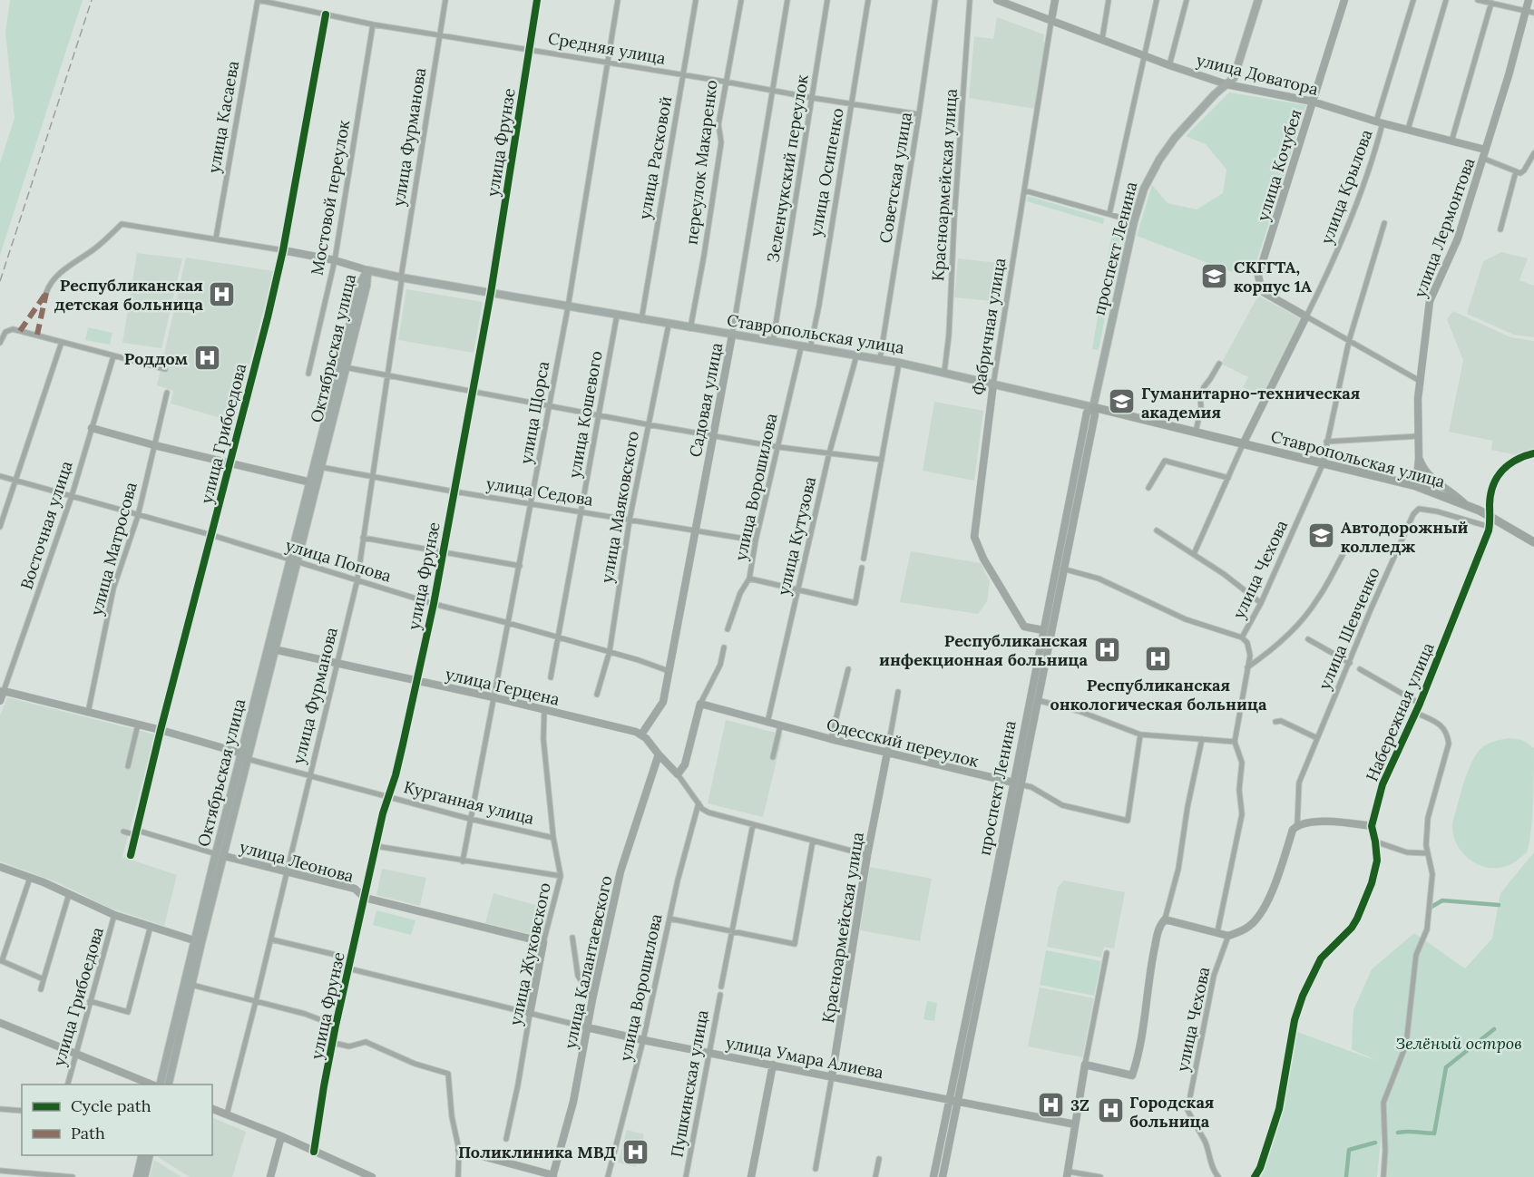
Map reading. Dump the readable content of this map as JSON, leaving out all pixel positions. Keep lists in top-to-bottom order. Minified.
{"streets":{"highway":["Ставропольская улица"],"main road":["проспект Ленина","Октябрьская улица"],"street":["Средняя улица","улица Доватора","улица Касаева","улица Фурманова","улица Фрунзе","улица Расковой","переулок Макаренко","улица Кочубея","Зеленчукский переулок","улица Осипенко","Советская улица","Красноармейская улица","улица Крылова","Мостовой переулок","улица Лермонтова","Фабричная улица","Садовая улица","улица Щорса","улица Кошевого","улица Грибоедова","улица Ворошилова","улица Седова","улица Маяковского","Восточная улица","улица Кутузова","улица Матросова","улица Попова","улица Чехова","улица Шевченко","улица Герцена","Набережная улица","Одесский переулок","Курганная улица","улица Леонова","улица Жуковского","улица Калантаевского","улица Умара Алиева","Пушкинская улица"]},"crossings":[["Средняя улица","улица Касаева"],["Средняя улица","улица Фурманова"],["Средняя улица","улица Фрунзе"],["Средняя улица","улица Расковой"],["Средняя улица","переулок Макаренко"],["Средняя улица","Зеленчукский переулок"],["Средняя улица","улица Осипенко"],["Средняя улица","Советская улица"],["Средняя улица","Мостовой переулок"],["Средняя улица","Садовая улица"],["Средняя улица","улица Щорса"],["Средняя улица","улица Грибоедова"],["улица Доватора","улица Кочубея"],["улица Доватора","улица Крылова"],["улица Доватора","улица Лермонтова"],["улица Доватора","проспект Ленина"],["улица Доватора","Фабричная улица"],["улица Касаева","Ставропольская улица"],["улица Фурманова","Ставропольская улица"],["улица Фурманова","улица Седова"],["улица Фурманова","улица Попова"],["улица Фурманова","улица Герцена"],["улица Фурманова","Курганная улица"],["улица Фурманова","улица Леонова"],["улица Фрунзе","Ставропольская улица"],["улица Фрунзе","улица Седова"],["улица Фрунзе","улица Попова"],["улица Фрунзе","улица Герцена"],["улица Фрунзе","Курганная улица"],["улица Фрунзе","улица Леонова"],["улица Фрунзе","улица Умара Алиева"],["улица Расковой","Ставропольская улица"],["переулок Макаренко","Ставропольская улица"],["улица Кочубея","улица Крылова"],["Зеленчукский переулок","Ставропольская улица"],["улица Осипенко","Ставропольская улица"],["Советская улица","Ставропольская улица"],["Красноармейская улица","Ставропольская улица"],["Красноармейская улица","Одесский переулок"],["Красноармейская улица","улица Умара Алиева"],["улица Крылова","Ставропольская улица"],["Мостовой переулок","Ставропольская улица"],["улица Лермонтова","Ставропольская улица"],["проспект Ленина","Фабричная улица"],["проспект Ленина","Ставропольская улица"],["проспект Ленина","Одесский переулок"],["проспект Ленина","улица Умара Алиева"],["Фабричная улица","Ставропольская улица"],["Ставропольская улица","Октябрьская улица"],["Ставропольская улица","Садовая улица"],["Ставропольская улица","улица Щорса"],["Ставропольская улица","улица Кошевого"],["Ставропольская улица","улица Грибоедова"],["Ставропольская улица","улица Ворошилова"],["Ставропольская улица","улица Маяковского"],["Ставропольская улица","улица Кутузова"],["Ставропольская улица","улица Чехова"],["Ставропольская улица","Набережная улица"],["Октябрьская улица","улица Седова"],["Октябрьская улица","улица Попова"],["Октябрьская улица","улица Герцена"],["Октябрьская улица","Курганная улица"],["Октябрьская улица","улица Леонова"],["Садовая улица","улица Седова"],["Садовая улица","улица Попова"],["Садовая улица","улица Герцена"],["улица Щорса","улица Седова"],["улица Щорса","улица Попова"],["улица Щорса","улица Герцена"],["улица Щорса","Курганная улица"],["улица Кошевого","улица Седова"],["улица Кошевого","улица Попова"],["улица Грибоедова","улица Попова"],["улица Грибоедова","Курганная улица"],["улица Грибоедова","улица Леонова"],["улица Ворошилова","улица Седова"],["улица Ворошилова","улица Умара Алиева"],["улица Седова","улица Маяковского"],["улица Маяковского","улица Попова"],["Восточная улица","улица Попова"],["Восточная улица","Курганная улица"],["улица Кутузова","Одесский переулок"],["улица Матросова","улица Попова"],["улица Матросова","Курганная улица"],["улица Шевченко","Набережная улица"],["улица Герцена","улица Жуковского"],["Курганная улица","улица Жуковского"],["улица Леонова","улица Жуковского"],["улица Жуковского","улица Умара Алиева"],["улица Калантаевского","улица Умара Алиева"],["улица Умара Алиева","Пушкинская улица"]],"parks":["Зелёный остров"],"places":{"school or university":["СКГГТА, корпус 1А","Гуманитарно-техническая академия","Автодорожный колледж"],"hospital":["Республиканская детская больница","Роддом","Республиканская инфекционная больница","Республиканская онкологическая больница","3Z","Городская больница","Поликлиника МВД"]},"legend":["Cycle path","Path"]}
